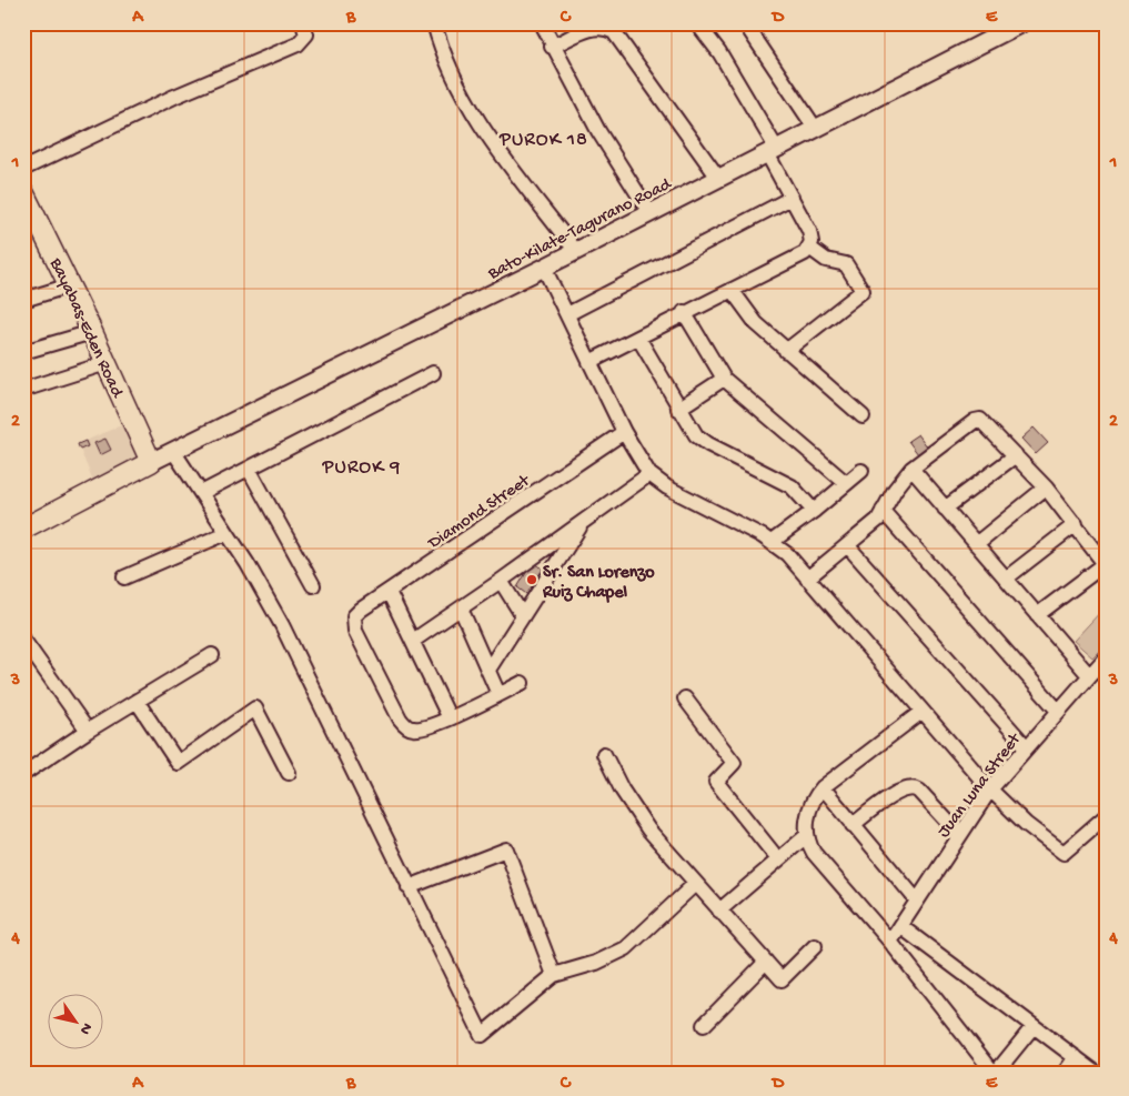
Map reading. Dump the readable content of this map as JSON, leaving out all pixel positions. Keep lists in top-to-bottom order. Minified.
{"streets":{"main road":["Bayabas-Eden Road"],"street":["Bato-Kilate-Tagurano Road","Diamond Street","Juan Luna Street"]},"crossings":[["Bato-Kilate-Tagurano Road","Bayabas-Eden Road"]],"districts":["PUROK 18","PUROK 9"],"places":["Sr. San Lorenzo Ruiz Chapel"],"north":"bottom right","grid":{"columns":["A","B","C","D","E"],"rows":["1","2","3","4"]}}
